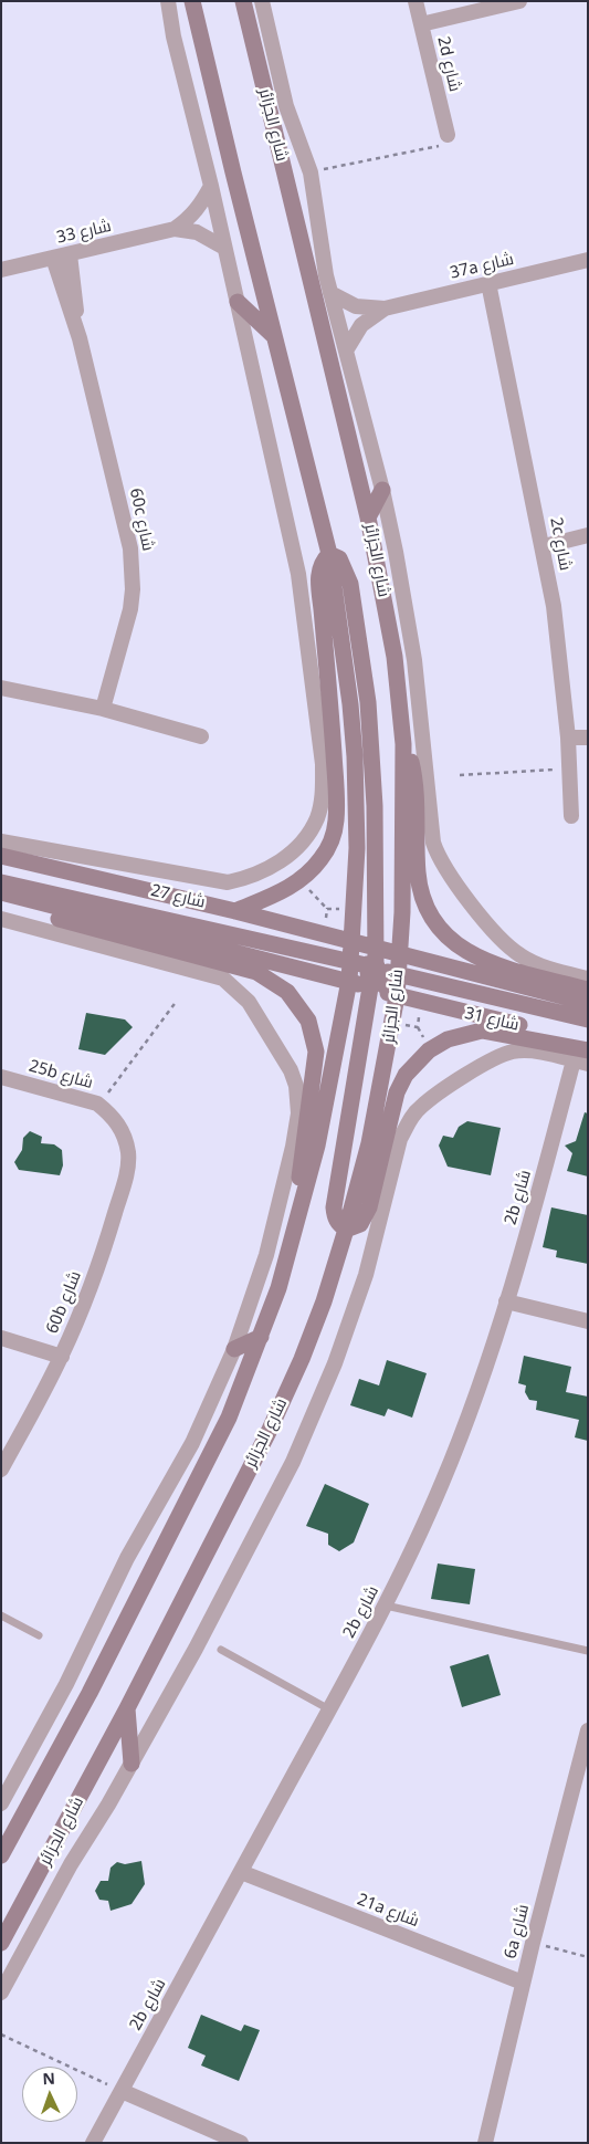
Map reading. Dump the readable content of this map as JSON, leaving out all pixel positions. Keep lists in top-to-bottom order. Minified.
{"streets":{"main road":["شارع الجزائر","شارع 27","شارع 31"],"street":["2d شارع","شارع 33","37a شارع","60c شارع","2c شارع","25b شارع","2b شارع","60b شارع","21a شارع","6a شارع"]},"crossings":[["شارع الجزائر","شارع 27"],["شارع الجزائر","شارع 31"],["شارع 33","60c شارع"],["37a شارع","2c شارع"],["25b شارع","60b شارع"],["2b شارع","21a شارع"],["21a شارع","6a شارع"]],"north":"top"}
